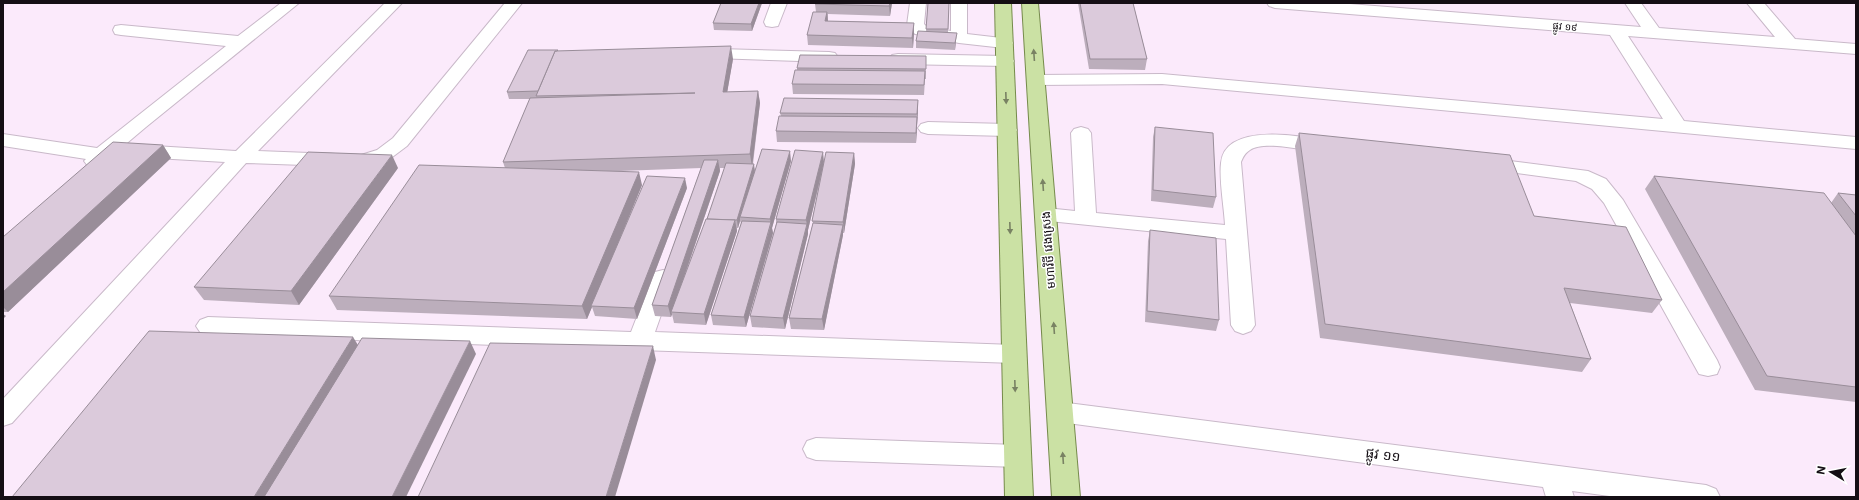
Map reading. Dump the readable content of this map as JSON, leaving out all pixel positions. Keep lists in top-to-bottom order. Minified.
{"streets":{"main road":["មហាវិថី វេងស្រេង"],"street":["ផ្លូវ ១៩","ផ្លូវ ១១"]},"crossings":[["មហាវិថី វេងស្រេង","ផ្លូវ ១១"]],"north":"left"}
